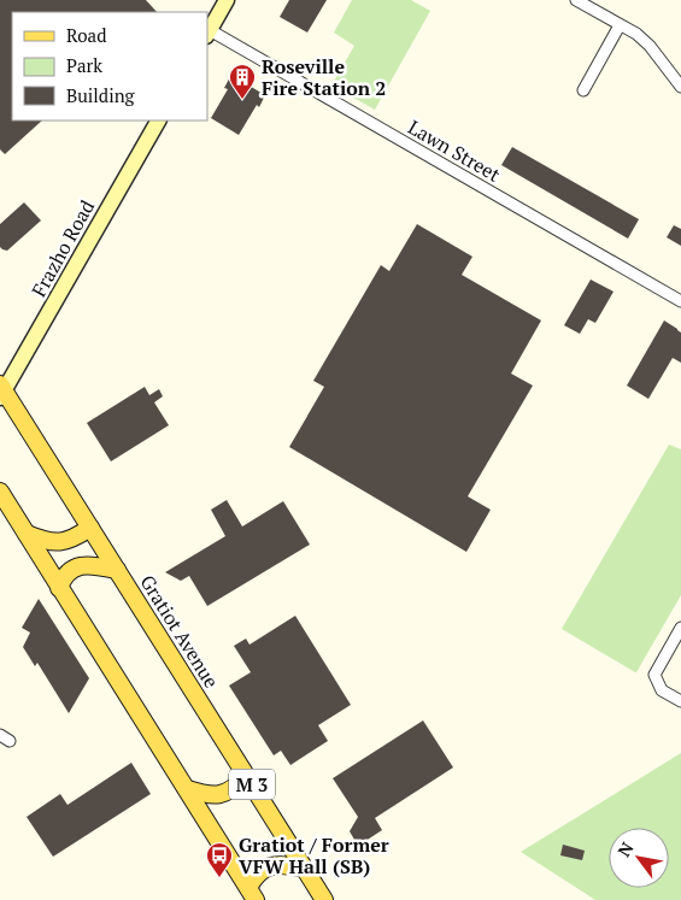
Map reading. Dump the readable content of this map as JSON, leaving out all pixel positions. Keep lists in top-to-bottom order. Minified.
{"streets":{"main road":["Gratiot Avenue","M 3"],"street":["Lawn Street","Frazho Road"]},"crossings":[["Frazho Road","Gratiot Avenue"]],"places":{"building":["Roseville Fire Station 2"],"bus stop":["Gratiot / Former VFW Hall (SB)"]},"legend":["Road","Park","Building"],"north":"top left"}
